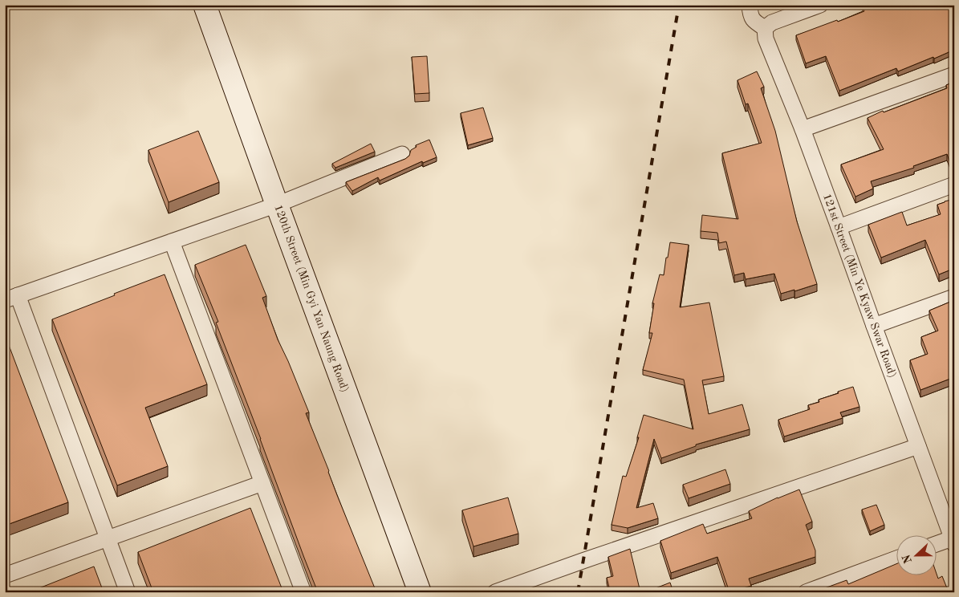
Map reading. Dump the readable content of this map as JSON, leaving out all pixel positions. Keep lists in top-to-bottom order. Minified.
{"streets":{"street":["121st Street (Min Ye Kyaw Swar Road)","120th Street (Min Gyi Yan Naung Road)"]},"north":"left"}
